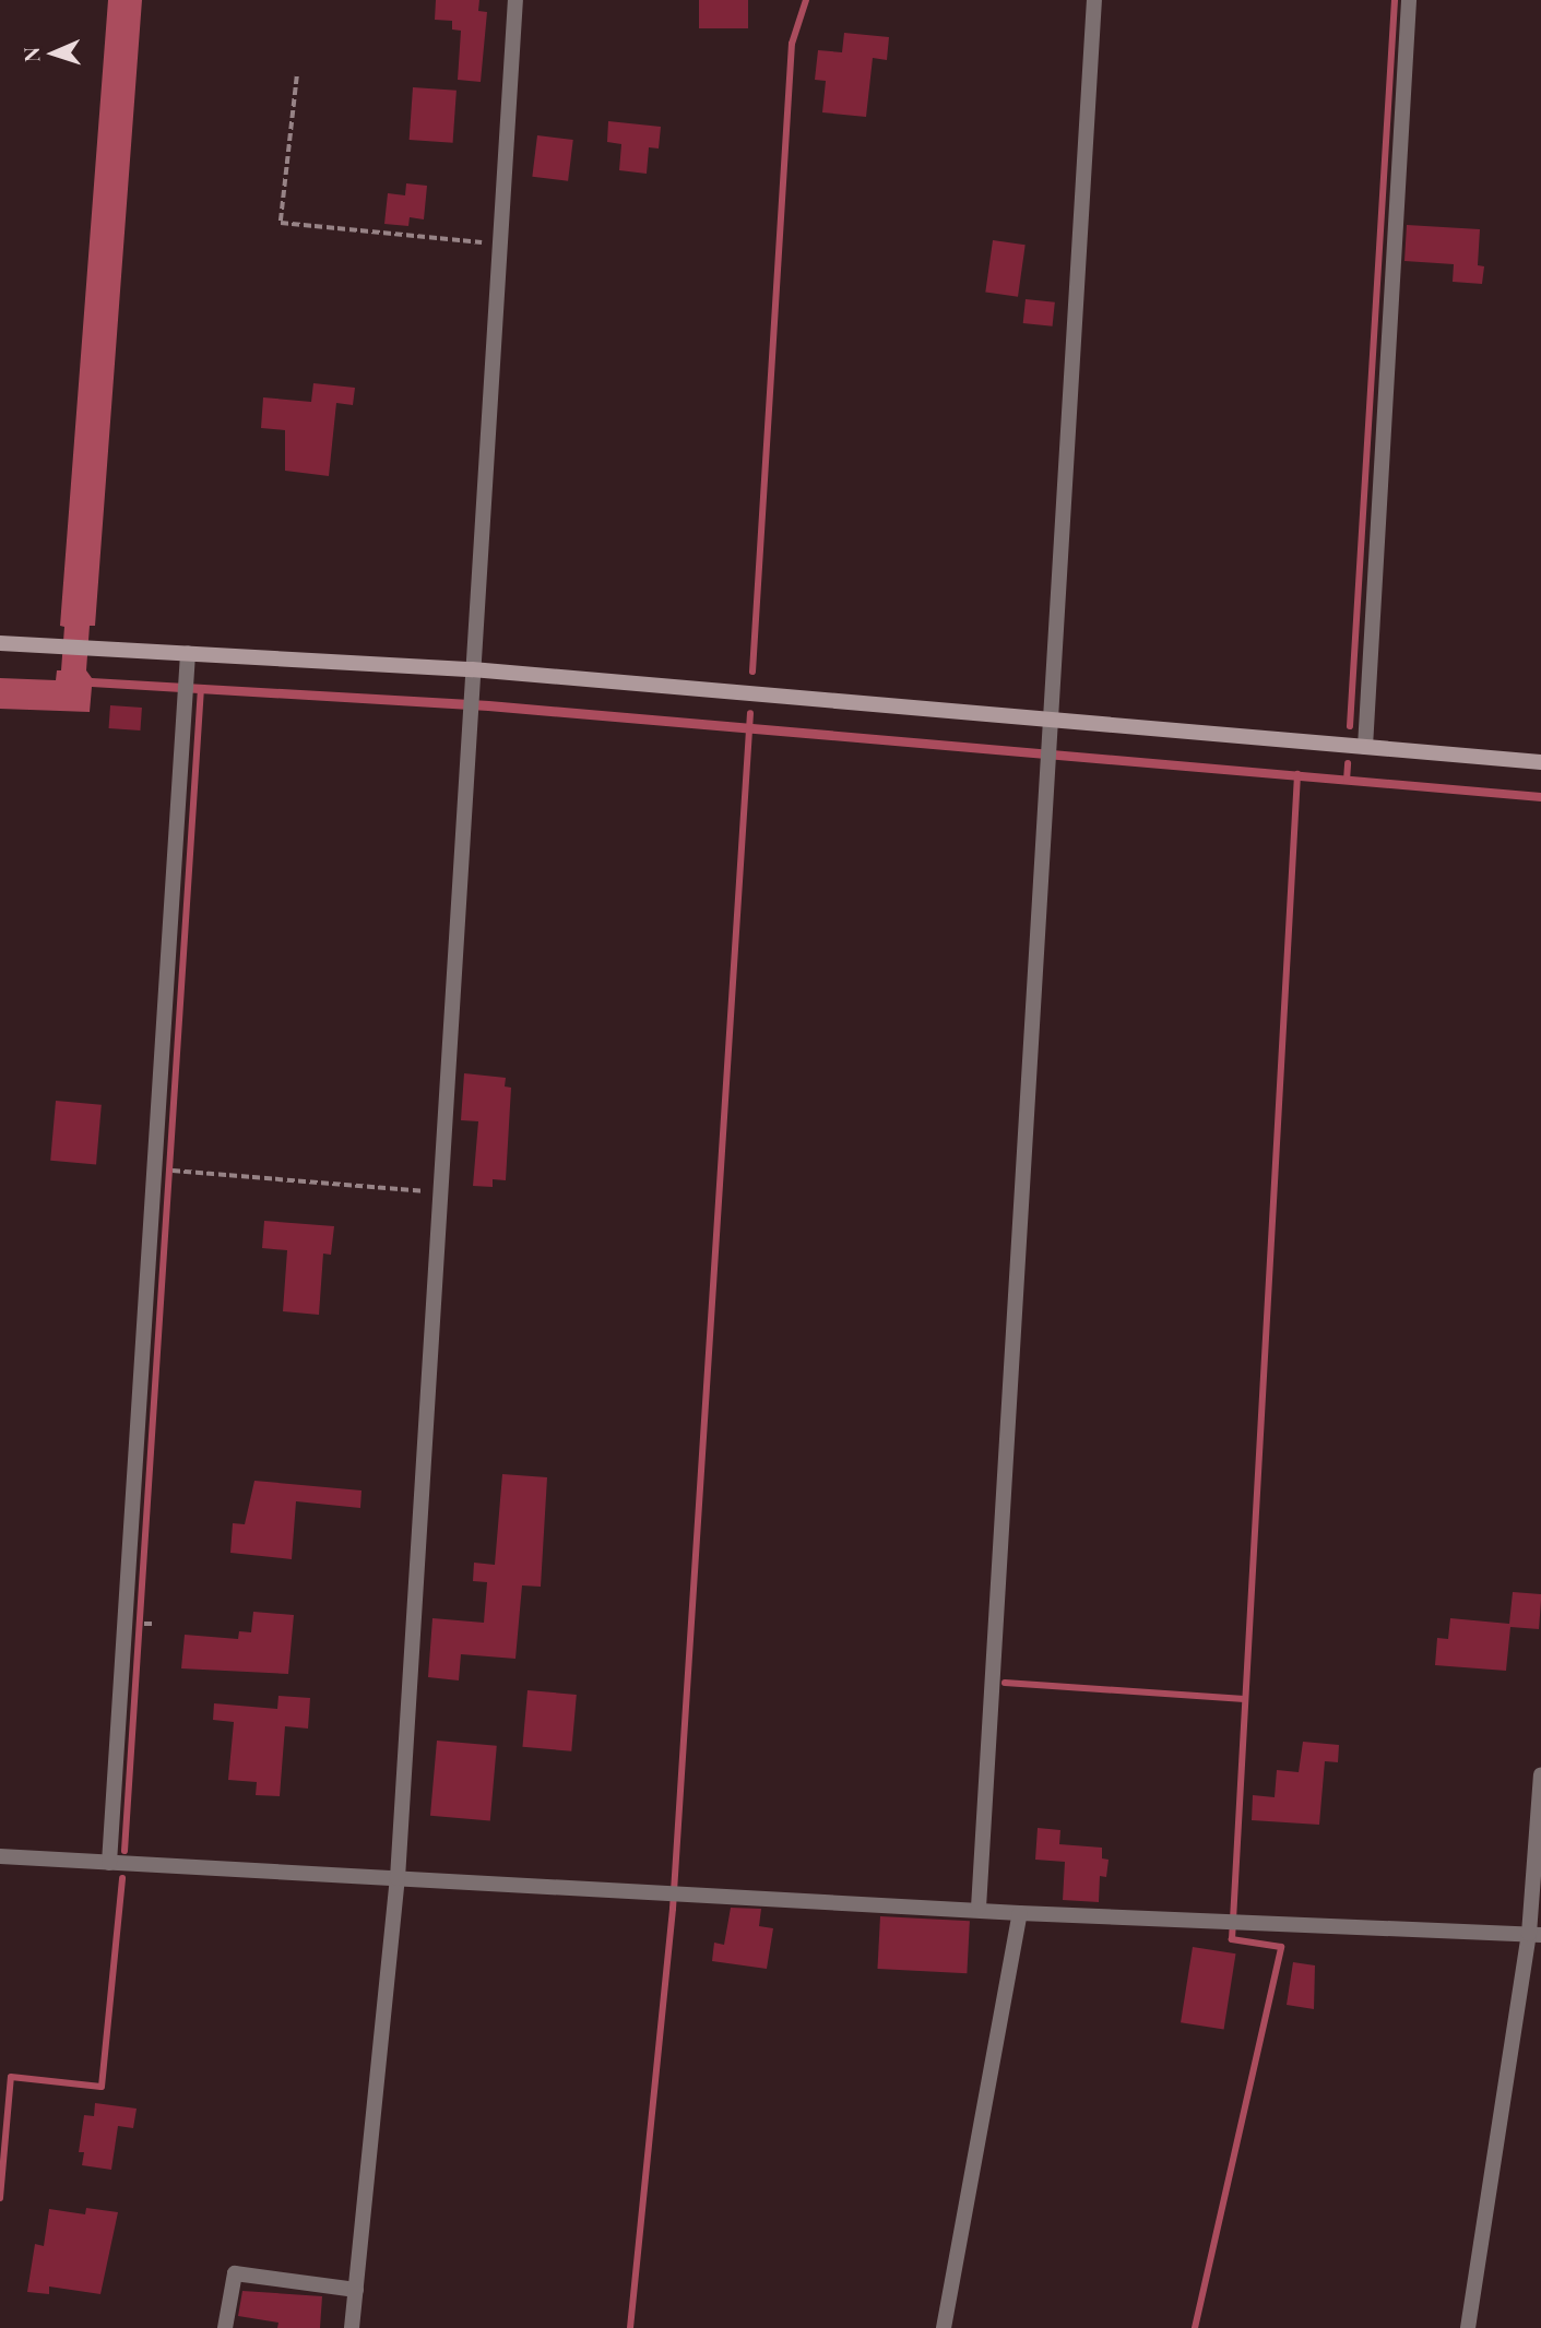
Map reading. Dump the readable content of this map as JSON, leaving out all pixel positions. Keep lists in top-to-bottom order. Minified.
{"north":"left"}
